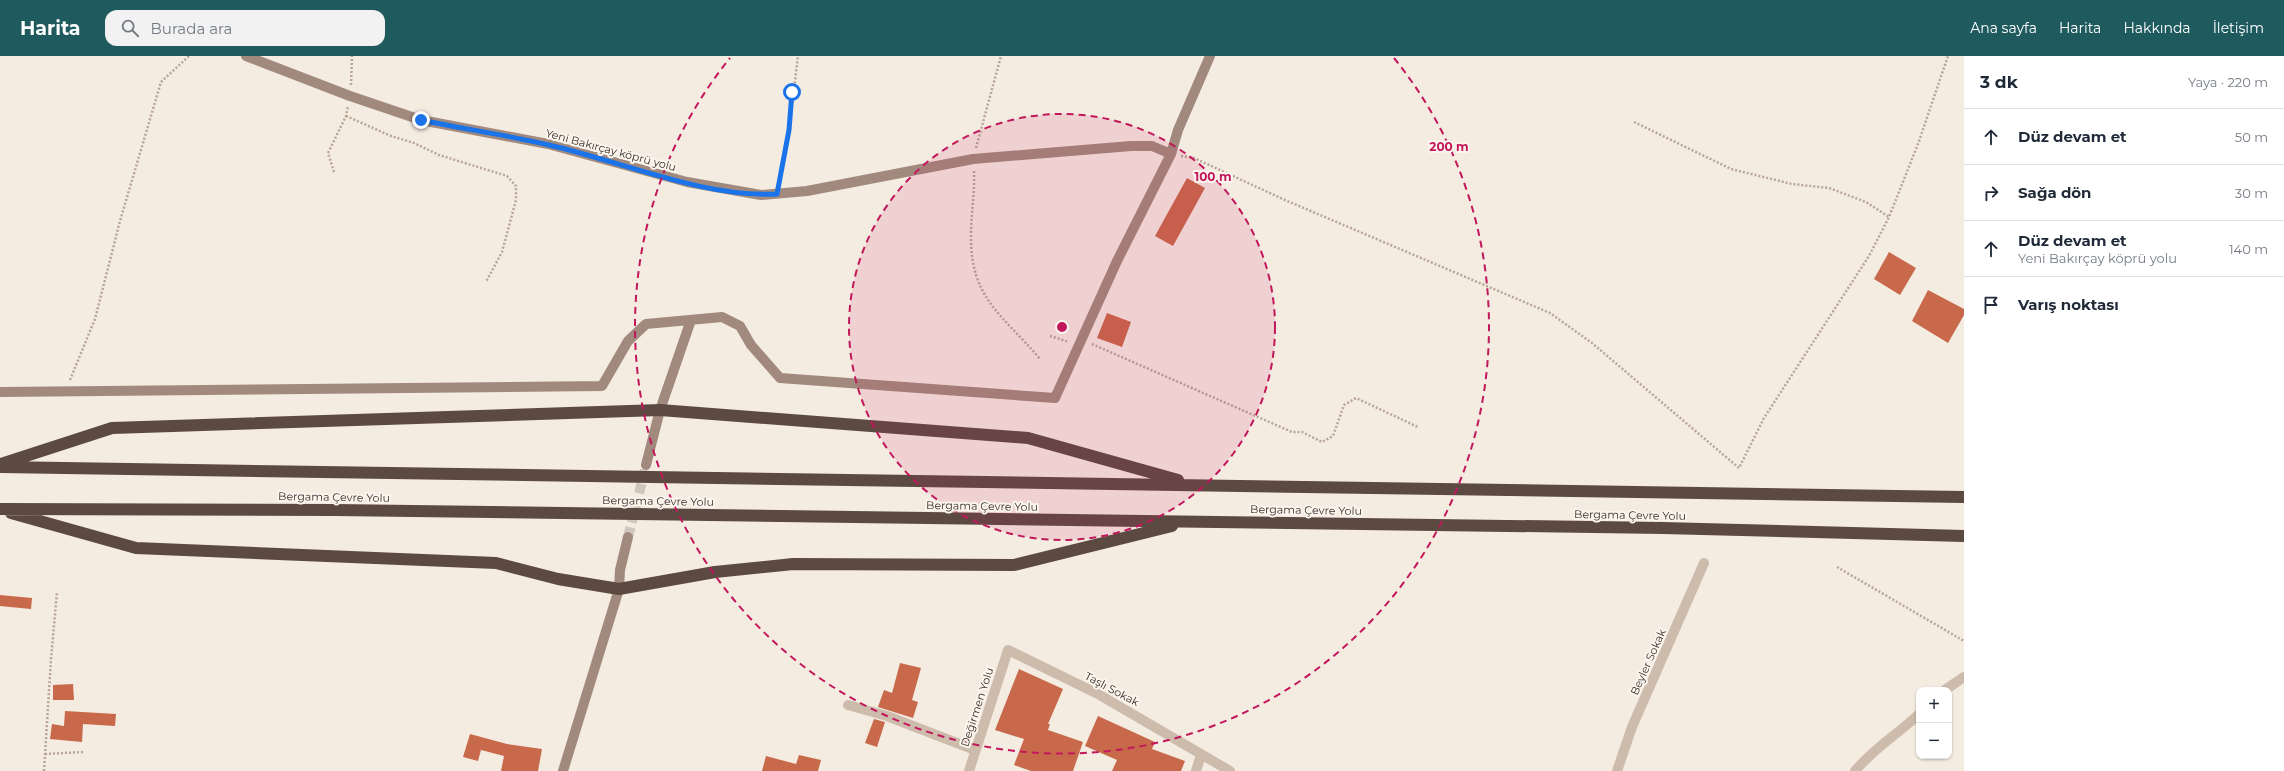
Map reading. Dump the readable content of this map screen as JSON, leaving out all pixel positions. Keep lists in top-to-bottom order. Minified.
{"streets":{"highway":["Bergama Çevre Yolu"],"street":["Yeni Bakırçay köprü yolu","Beyler Sokak","Taşlı Sokak","Değirmen Yolu"]},"crossings":[["Taşlı Sokak","Değirmen Yolu"]],"page":{"header":"Harita","search":"Burada ara","nav":["Ana sayfa","Harita","Hakkında","İletişim"],"heading":["3 dk","Yaya · 220 m"],"list":[["Düz devam et","50 m"],["Sağa dön","30 m"],["Düz devam et","Yeni Bakırçay köprü yolu","140 m"],"Varış noktası"],"map_buttons":["+","−"]},"rings":["200 m","100 m"]}
